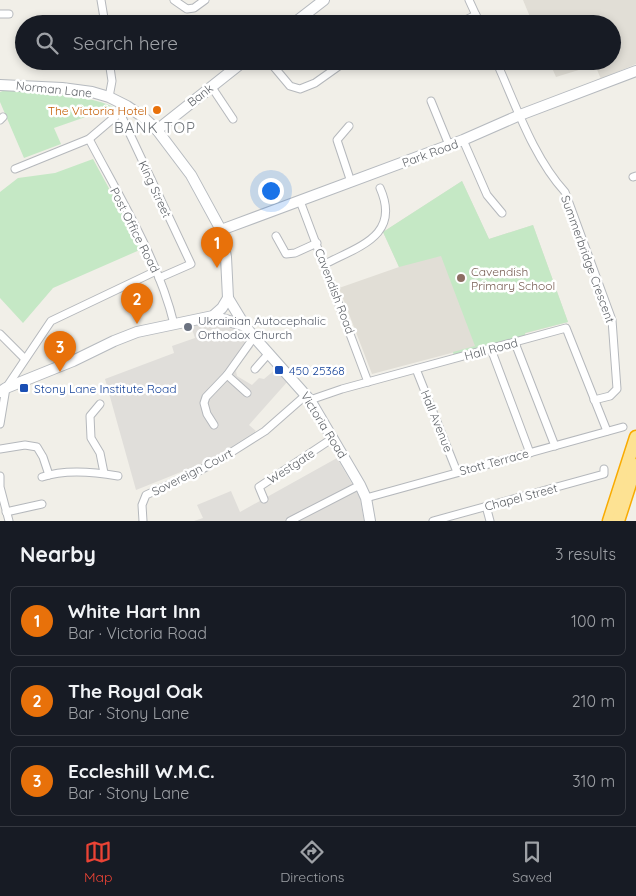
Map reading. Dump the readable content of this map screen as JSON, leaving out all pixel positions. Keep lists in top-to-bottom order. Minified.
{"streets":{"street":["Norman Lane","Bank","Park Road","King Street","Post Office Road","Summerbridge Crescent","Cavendish Road","Hall Road","Hall Avenue","Victoria Road","Stott Terrace","Westgate","Sovereign Court","Chapel Street"]},"crossings":[["Norman Lane","Bank"],["Norman Lane","King Street"],["Norman Lane","Victoria Road"],["Bank","Victoria Road"],["Park Road","Summerbridge Crescent"],["Park Road","Cavendish Road"],["Park Road","Victoria Road"],["King Street","Post Office Road"],["Summerbridge Crescent","Hall Road"],["Cavendish Road","Hall Road"],["Hall Road","Hall Avenue"],["Hall Road","Victoria Road"],["Hall Road","Stott Terrace"],["Hall Road","Sovereign Court"],["Hall Avenue","Stott Terrace"],["Victoria Road","Stott Terrace"],["Victoria Road","Westgate"],["Victoria Road","Sovereign Court"]],"districts":["BANK TOP"],"places":{"other":["The Victoria Hotel","Cavendish Primary School","Ukrainian Autocephalic Orthodox Church"],"transit":["450 25368","Stony Lane Institute Road"]},"page":{"search":"Search here","pins":["1","2","3"],"heading":["Nearby","3 results"],"list":[{"mark":"1","name":"White Hart Inn","note":"Bar · Victoria Road","value":"100 m"},{"mark":"2","name":"The Royal Oak","note":"Bar · Stony Lane","value":"210 m"},{"mark":"3","name":"Eccleshill W.M.C.","note":"Bar · Stony Lane","value":"310 m"}],"nav":["Map","Directions","Saved"]}}
